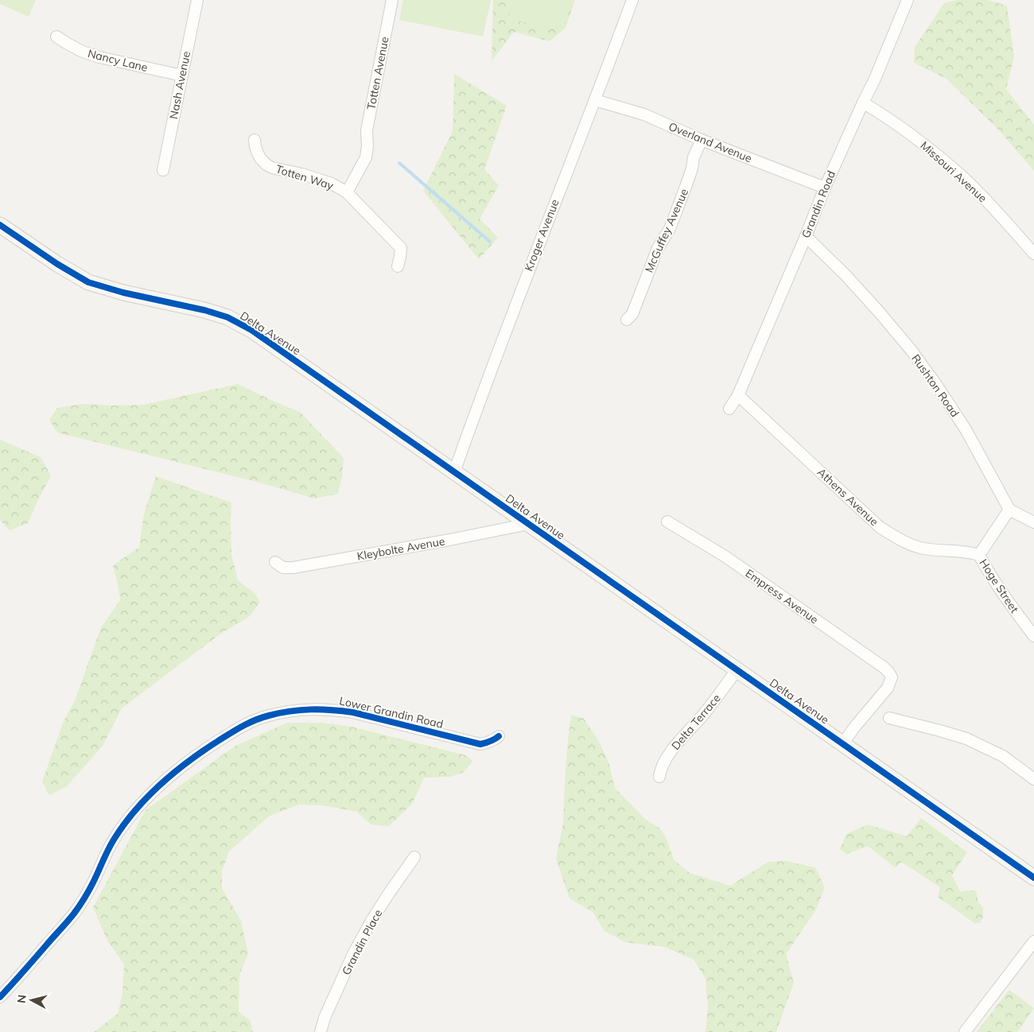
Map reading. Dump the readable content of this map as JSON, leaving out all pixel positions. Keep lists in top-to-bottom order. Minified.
{"streets":{"main road":["Delta Avenue"],"street":["Nancy Lane","Totten Avenue","Nash Avenue","Overland Avenue","Missouri Avenue","Totten Way","Grandin Road","McGuffey Avenue","Kroger Avenue","Rushton Road","Athens Avenue","Kleybolte Avenue","Hoge Street","Empress Avenue","Lower Grandin Road","Delta Terrace","Grandin Place"]},"crossings":[["Nancy Lane","Nash Avenue"],["Totten Avenue","Totten Way"],["Overland Avenue","Grandin Road"],["Overland Avenue","McGuffey Avenue"],["Overland Avenue","Kroger Avenue"],["Missouri Avenue","Grandin Road"],["Grandin Road","Rushton Road"],["Grandin Road","Athens Avenue"],["Kroger Avenue","Delta Avenue"],["Delta Avenue","Kleybolte Avenue"],["Delta Avenue","Empress Avenue"],["Delta Avenue","Delta Terrace"],["Athens Avenue","Hoge Street"]],"north":"left"}
